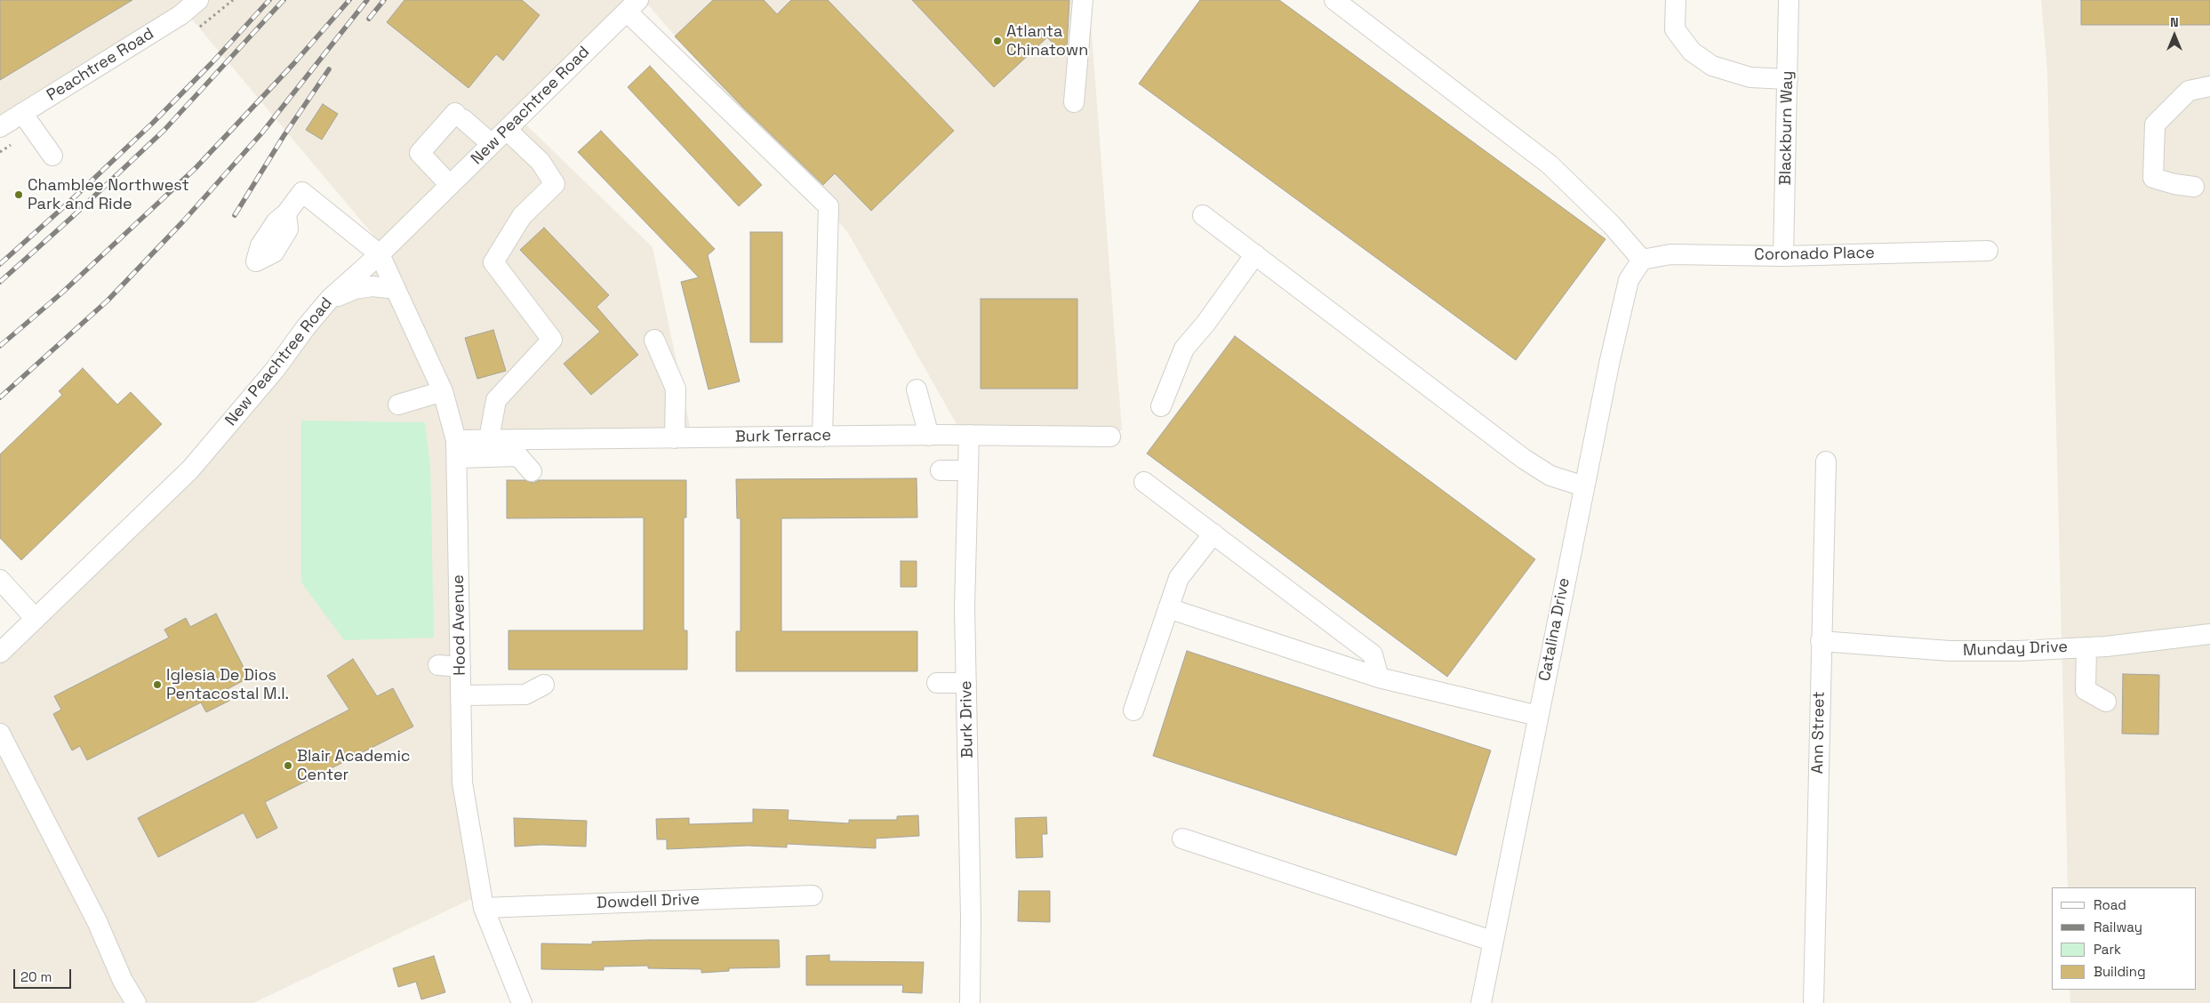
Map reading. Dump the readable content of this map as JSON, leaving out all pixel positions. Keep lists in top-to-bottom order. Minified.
{"streets":{"street":["Peachtree Road","New Peachtree Road","Blackburn Way","Coronado Place","Burk Terrace","Hood Avenue","Catalina Drive","Munday Drive","Burk Drive","Ann Street","Dowdell Drive"]},"crossings":[["New Peachtree Road","Hood Avenue"],["Blackburn Way","Coronado Place"],["Coronado Place","Catalina Drive"],["Burk Terrace","Hood Avenue"],["Burk Terrace","Burk Drive"],["Hood Avenue","Dowdell Drive"],["Munday Drive","Ann Street"]],"places":["Atlanta Chinatown","Chamblee Northwest Park and Ride","Iglesia De Dios Pentacostal M.I.","Blair Academic Center"],"legend":["Road","Railway","Park","Building"],"scale_bar":"20 m","north":"top"}
